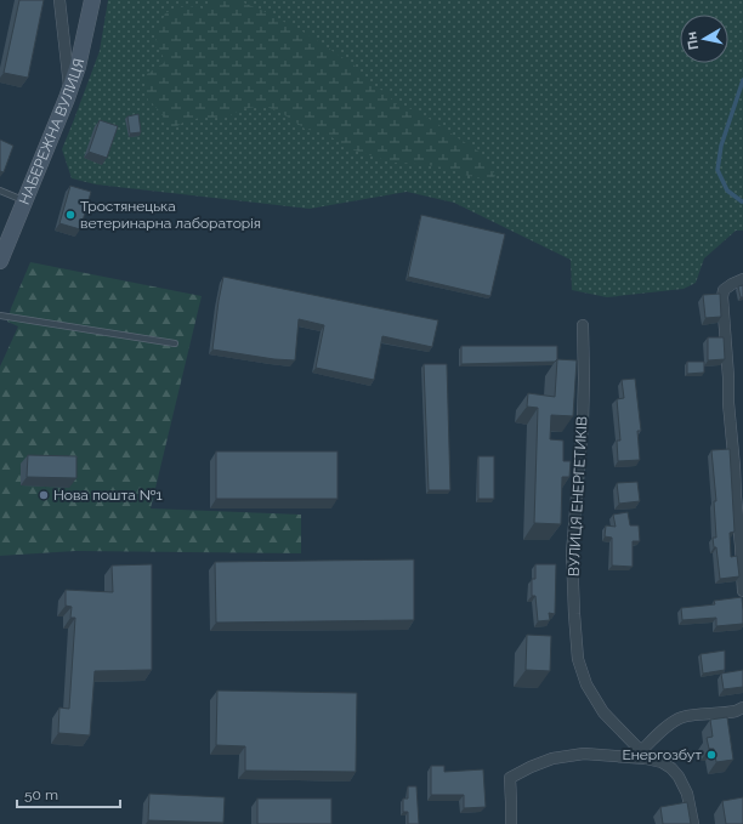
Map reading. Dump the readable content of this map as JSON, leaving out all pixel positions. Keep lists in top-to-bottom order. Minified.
{"streets":{"main road":["НАБЕРЕЖНА ВУЛИЦЯ"],"street":["ВУЛИЦЯ ЕНЕРГЕТИКІВ"]},"places":["Тростянецька ветеринарна лабораторія","Нова пошта №1","Енергозбут"],"scale_bar":"50 m","north":"left"}
